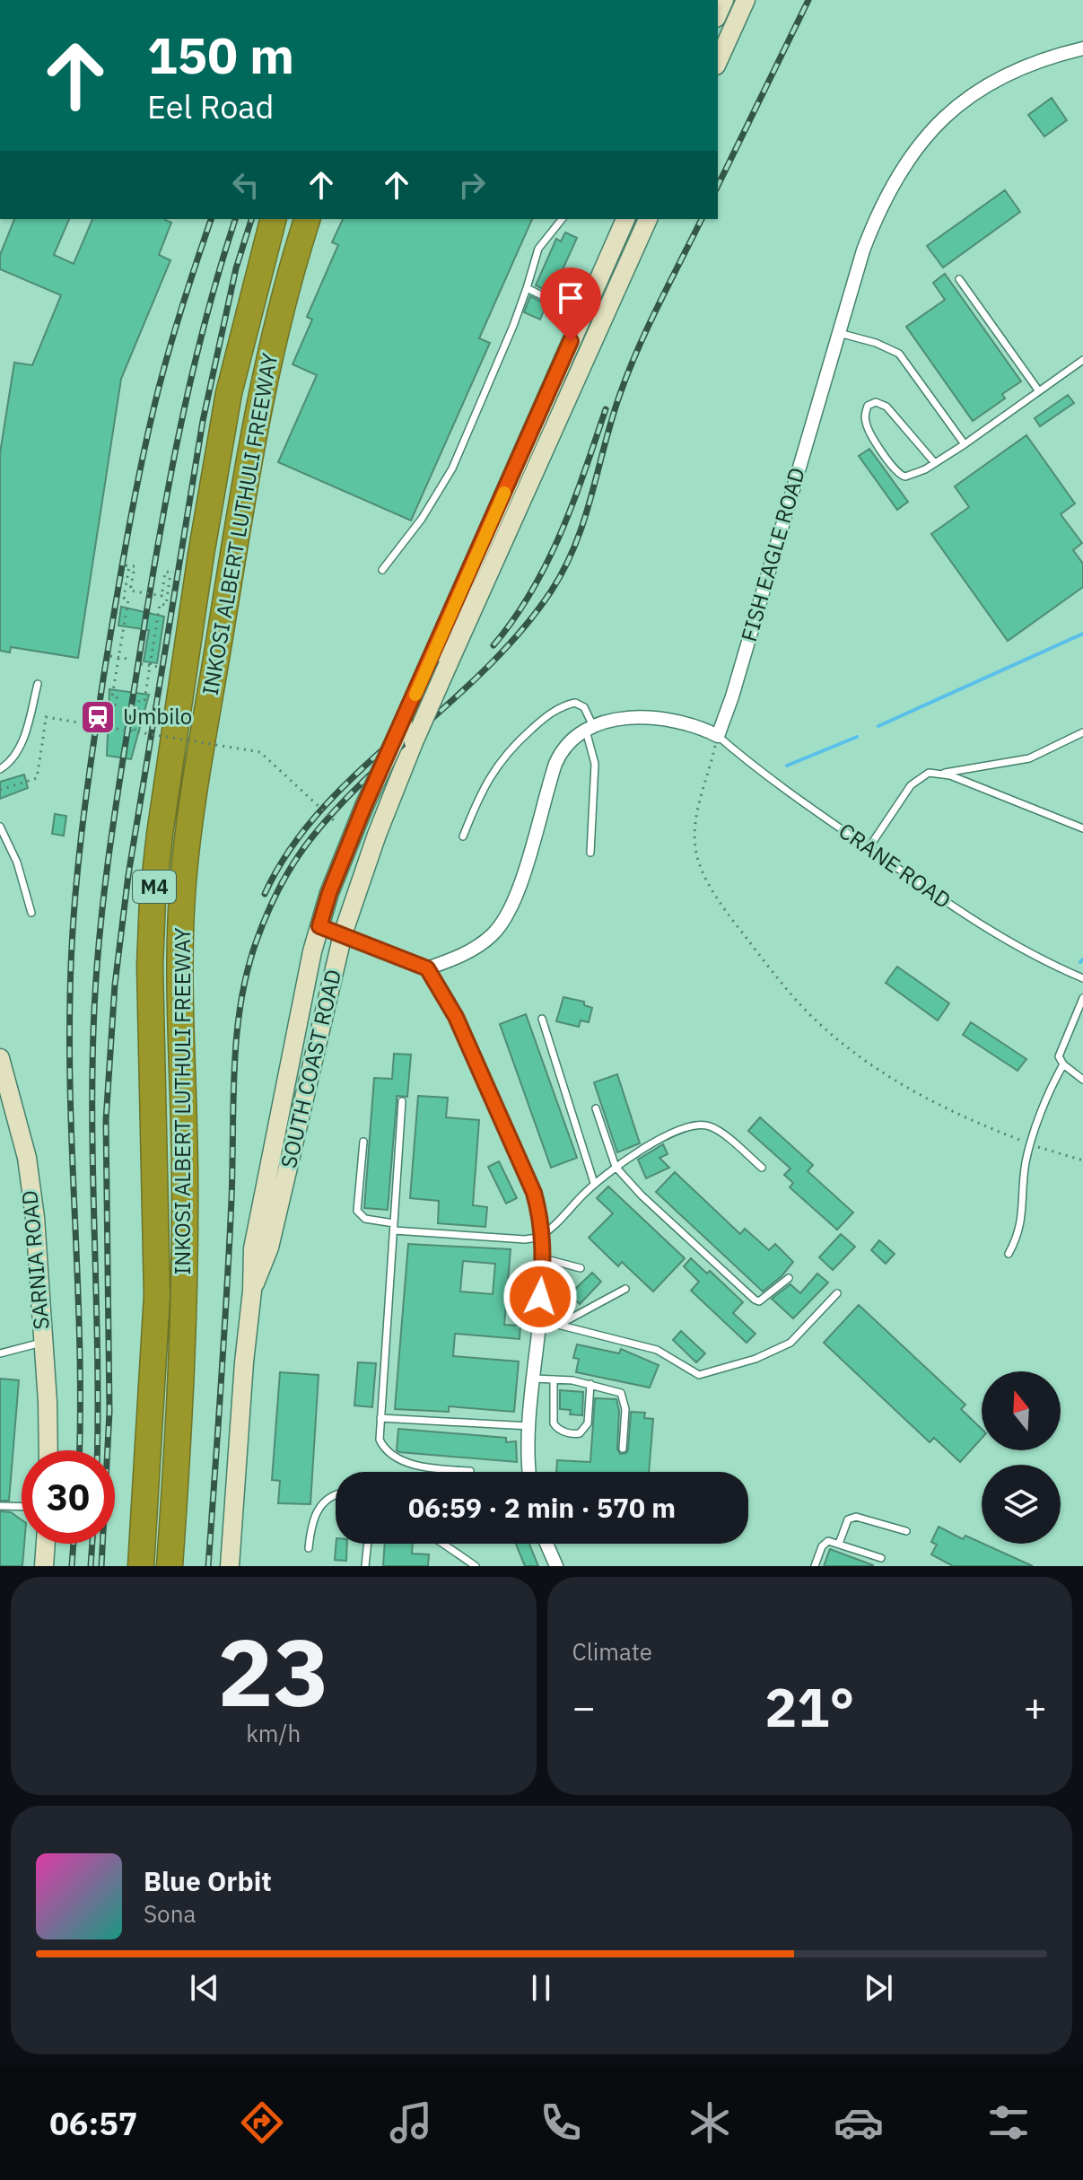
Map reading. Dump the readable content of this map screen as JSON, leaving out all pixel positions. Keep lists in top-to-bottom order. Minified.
{"streets":{"highway":["INKOSI ALBERT LUTHULI FREEWAY","M4"],"street":["FISH EAGLE ROAD","SOUTH COAST ROAD","SARNIA ROAD"],"lane":["CRANE ROAD"]},"crossings":[["FISH EAGLE ROAD","CRANE ROAD"]],"places":{"station":["Umbilo"]},"north":"top","page":{"turn":["150 m","Eel Road"],"limit":"30","trip":"06:59 · 2 min · 570 m","tile":[["23","km/h"],"Climate"],"heat":["−","21°","+"],"song":["Blue Orbit","Sona"],"tabs":"06:57"}}
